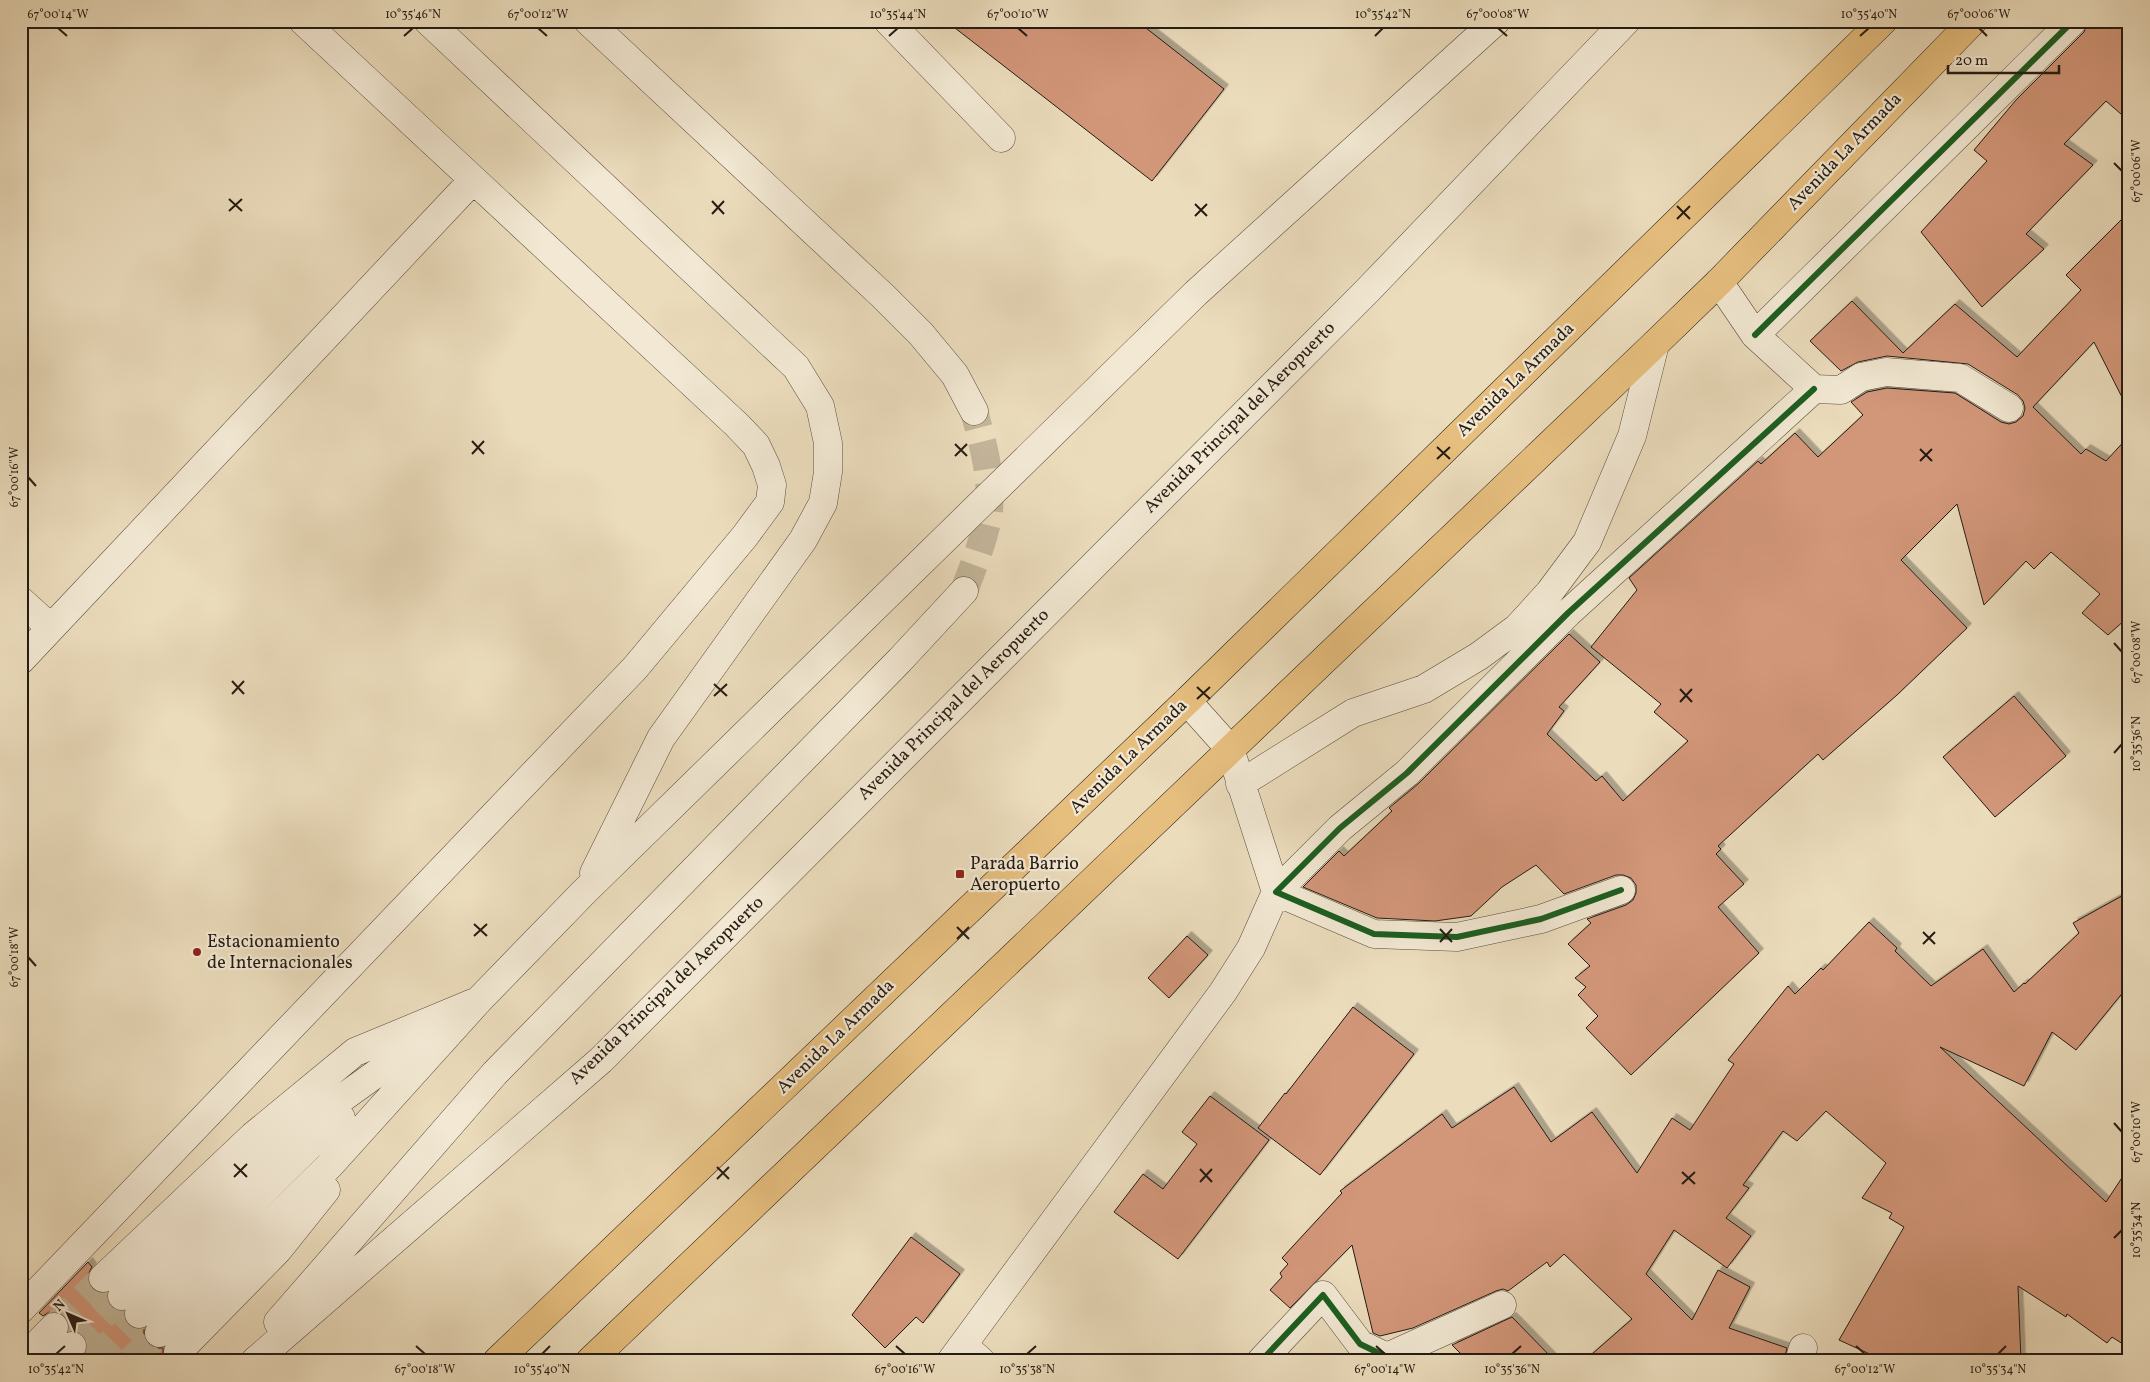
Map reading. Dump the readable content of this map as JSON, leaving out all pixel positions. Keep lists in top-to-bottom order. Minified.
{"streets":{"main road":["Avenida La Armada"],"street":["Avenida Principal del Aeropuerto"]},"places":{"transit":["Parada Barrio Aeropuerto"],"other":["Estacionamiento de Internacionales"]},"scale_bar":"20 m","north":"top left","coordinates":["67°00'14\"W","10°35'46\"N","67°00'12\"W","10°35'44\"N","67°00'10\"W","10°35'42\"N","67°00'08\"W","10°35'40\"N","67°00'06\"W","67°00'16\"W","10°35'36\"N","67°00'18\"W","10°35'34\"N","10°35'38\"N"]}
